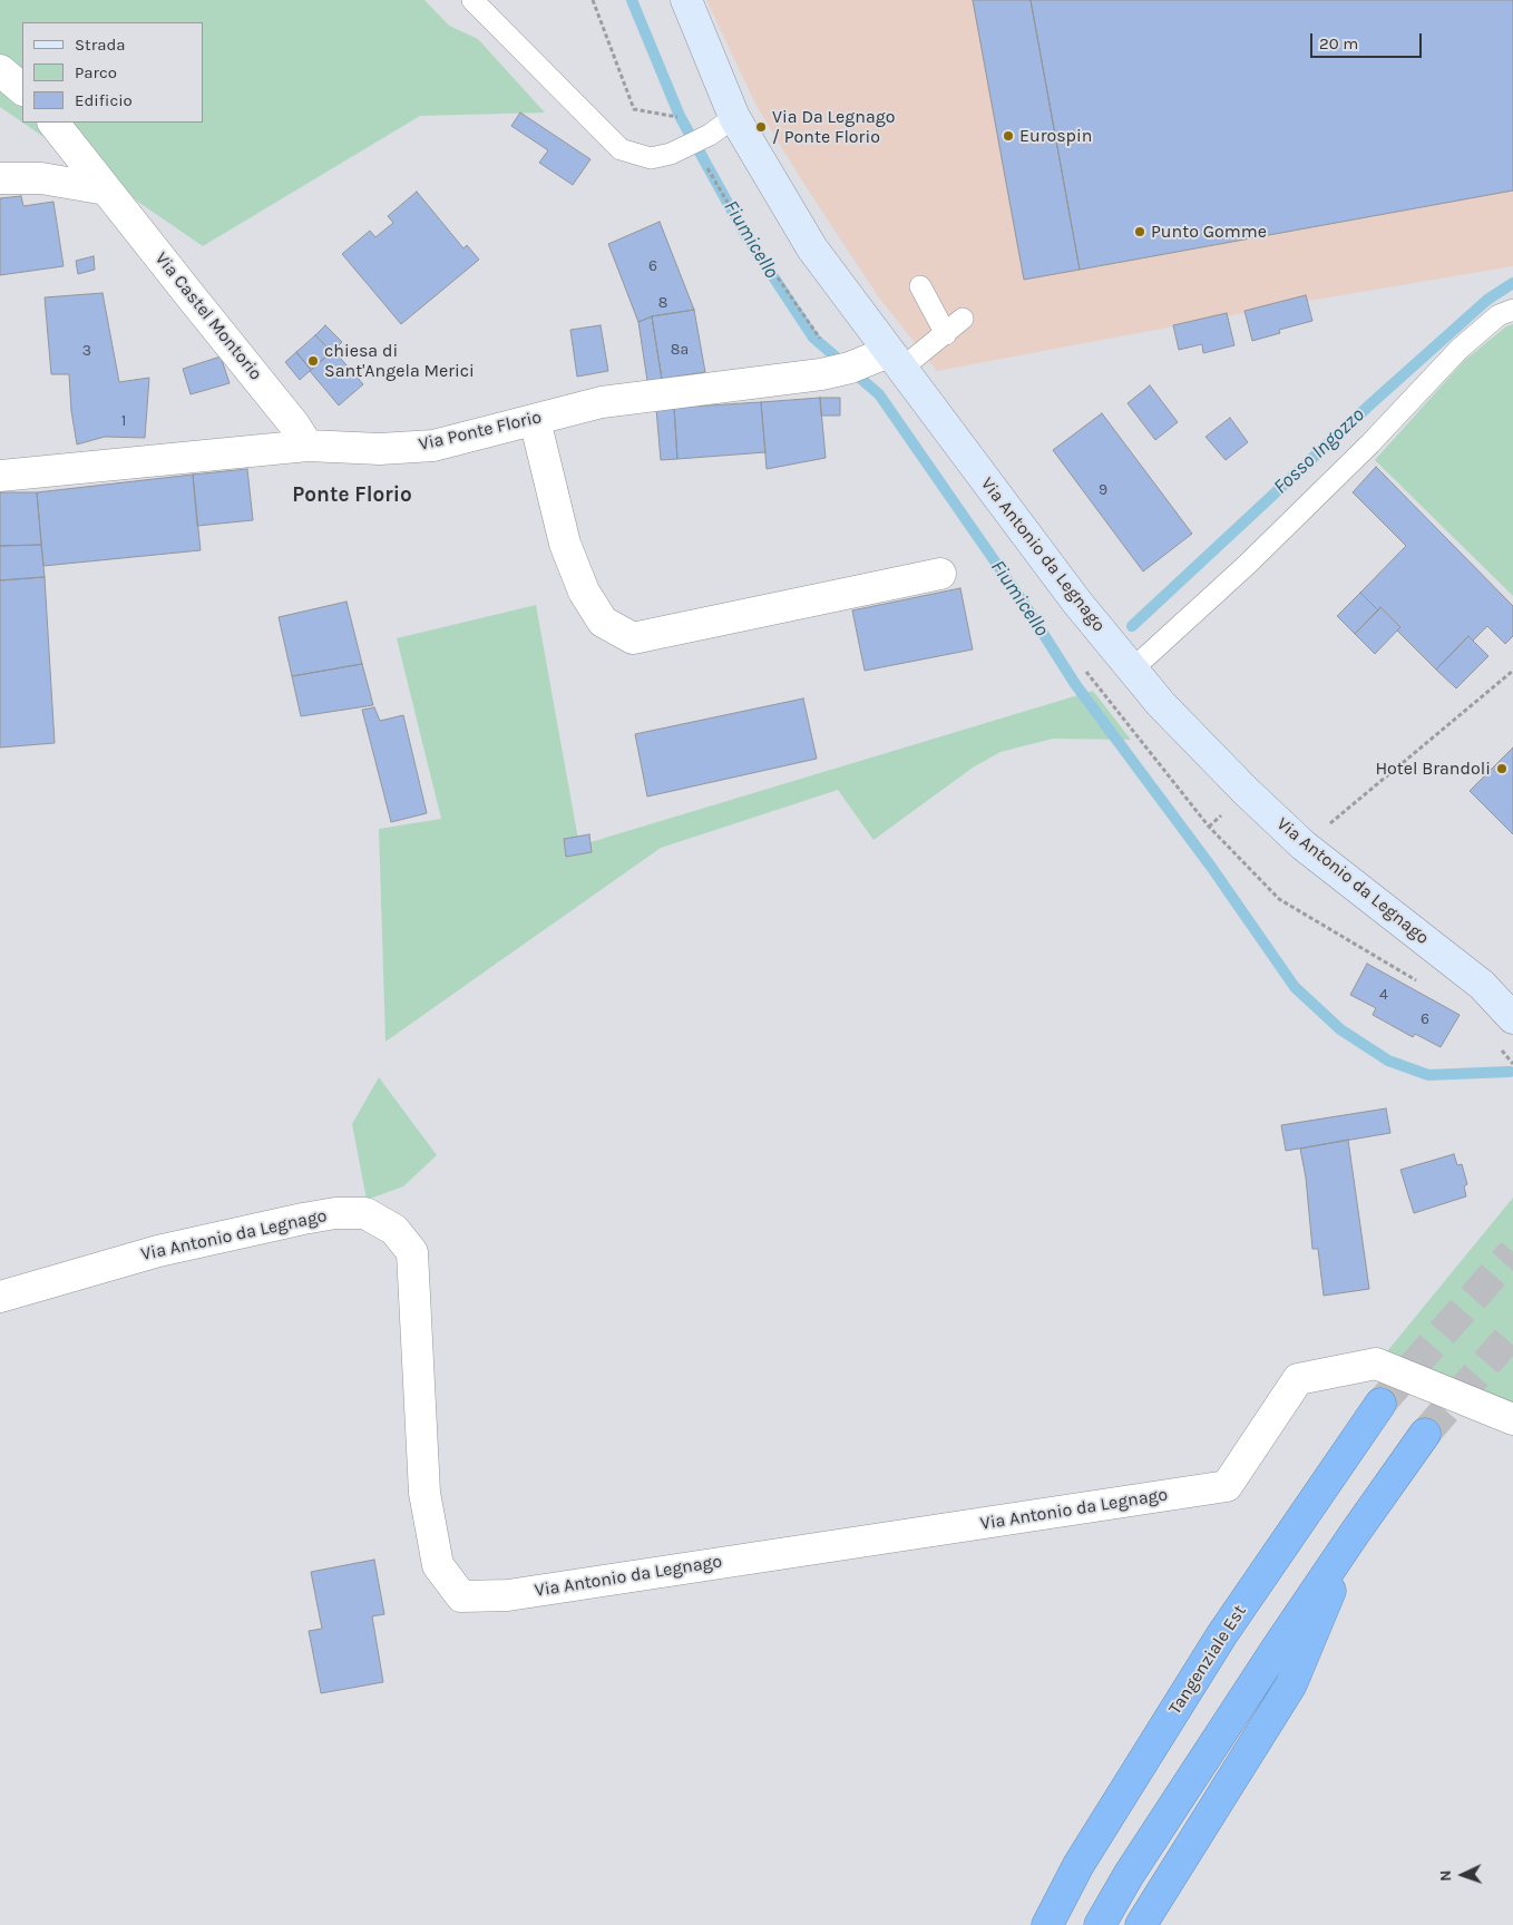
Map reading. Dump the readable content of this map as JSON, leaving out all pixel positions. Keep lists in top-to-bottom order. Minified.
{"streets":{"highway":["Tangenziale Est"],"street":["Via Castel Montorio","Via Ponte Florio","Via Antonio da Legnago"]},"crossings":[["Via Castel Montorio","Via Ponte Florio"],["Via Ponte Florio","Via Antonio da Legnago"]],"districts":["Ponte Florio"],"water":["Fiumicello","Fosso Ingozzo"],"places":["Via Da Legnago / Ponte Florio","Eurospin","Punto Gomme","chiesa di Sant'Angela Merici","Hotel Brandoli"],"house_numbers":["6","8","8a","3","1","9","4","6"],"legend":["Strada","Parco","Edificio"],"scale_bar":"20 m","north":"left"}
